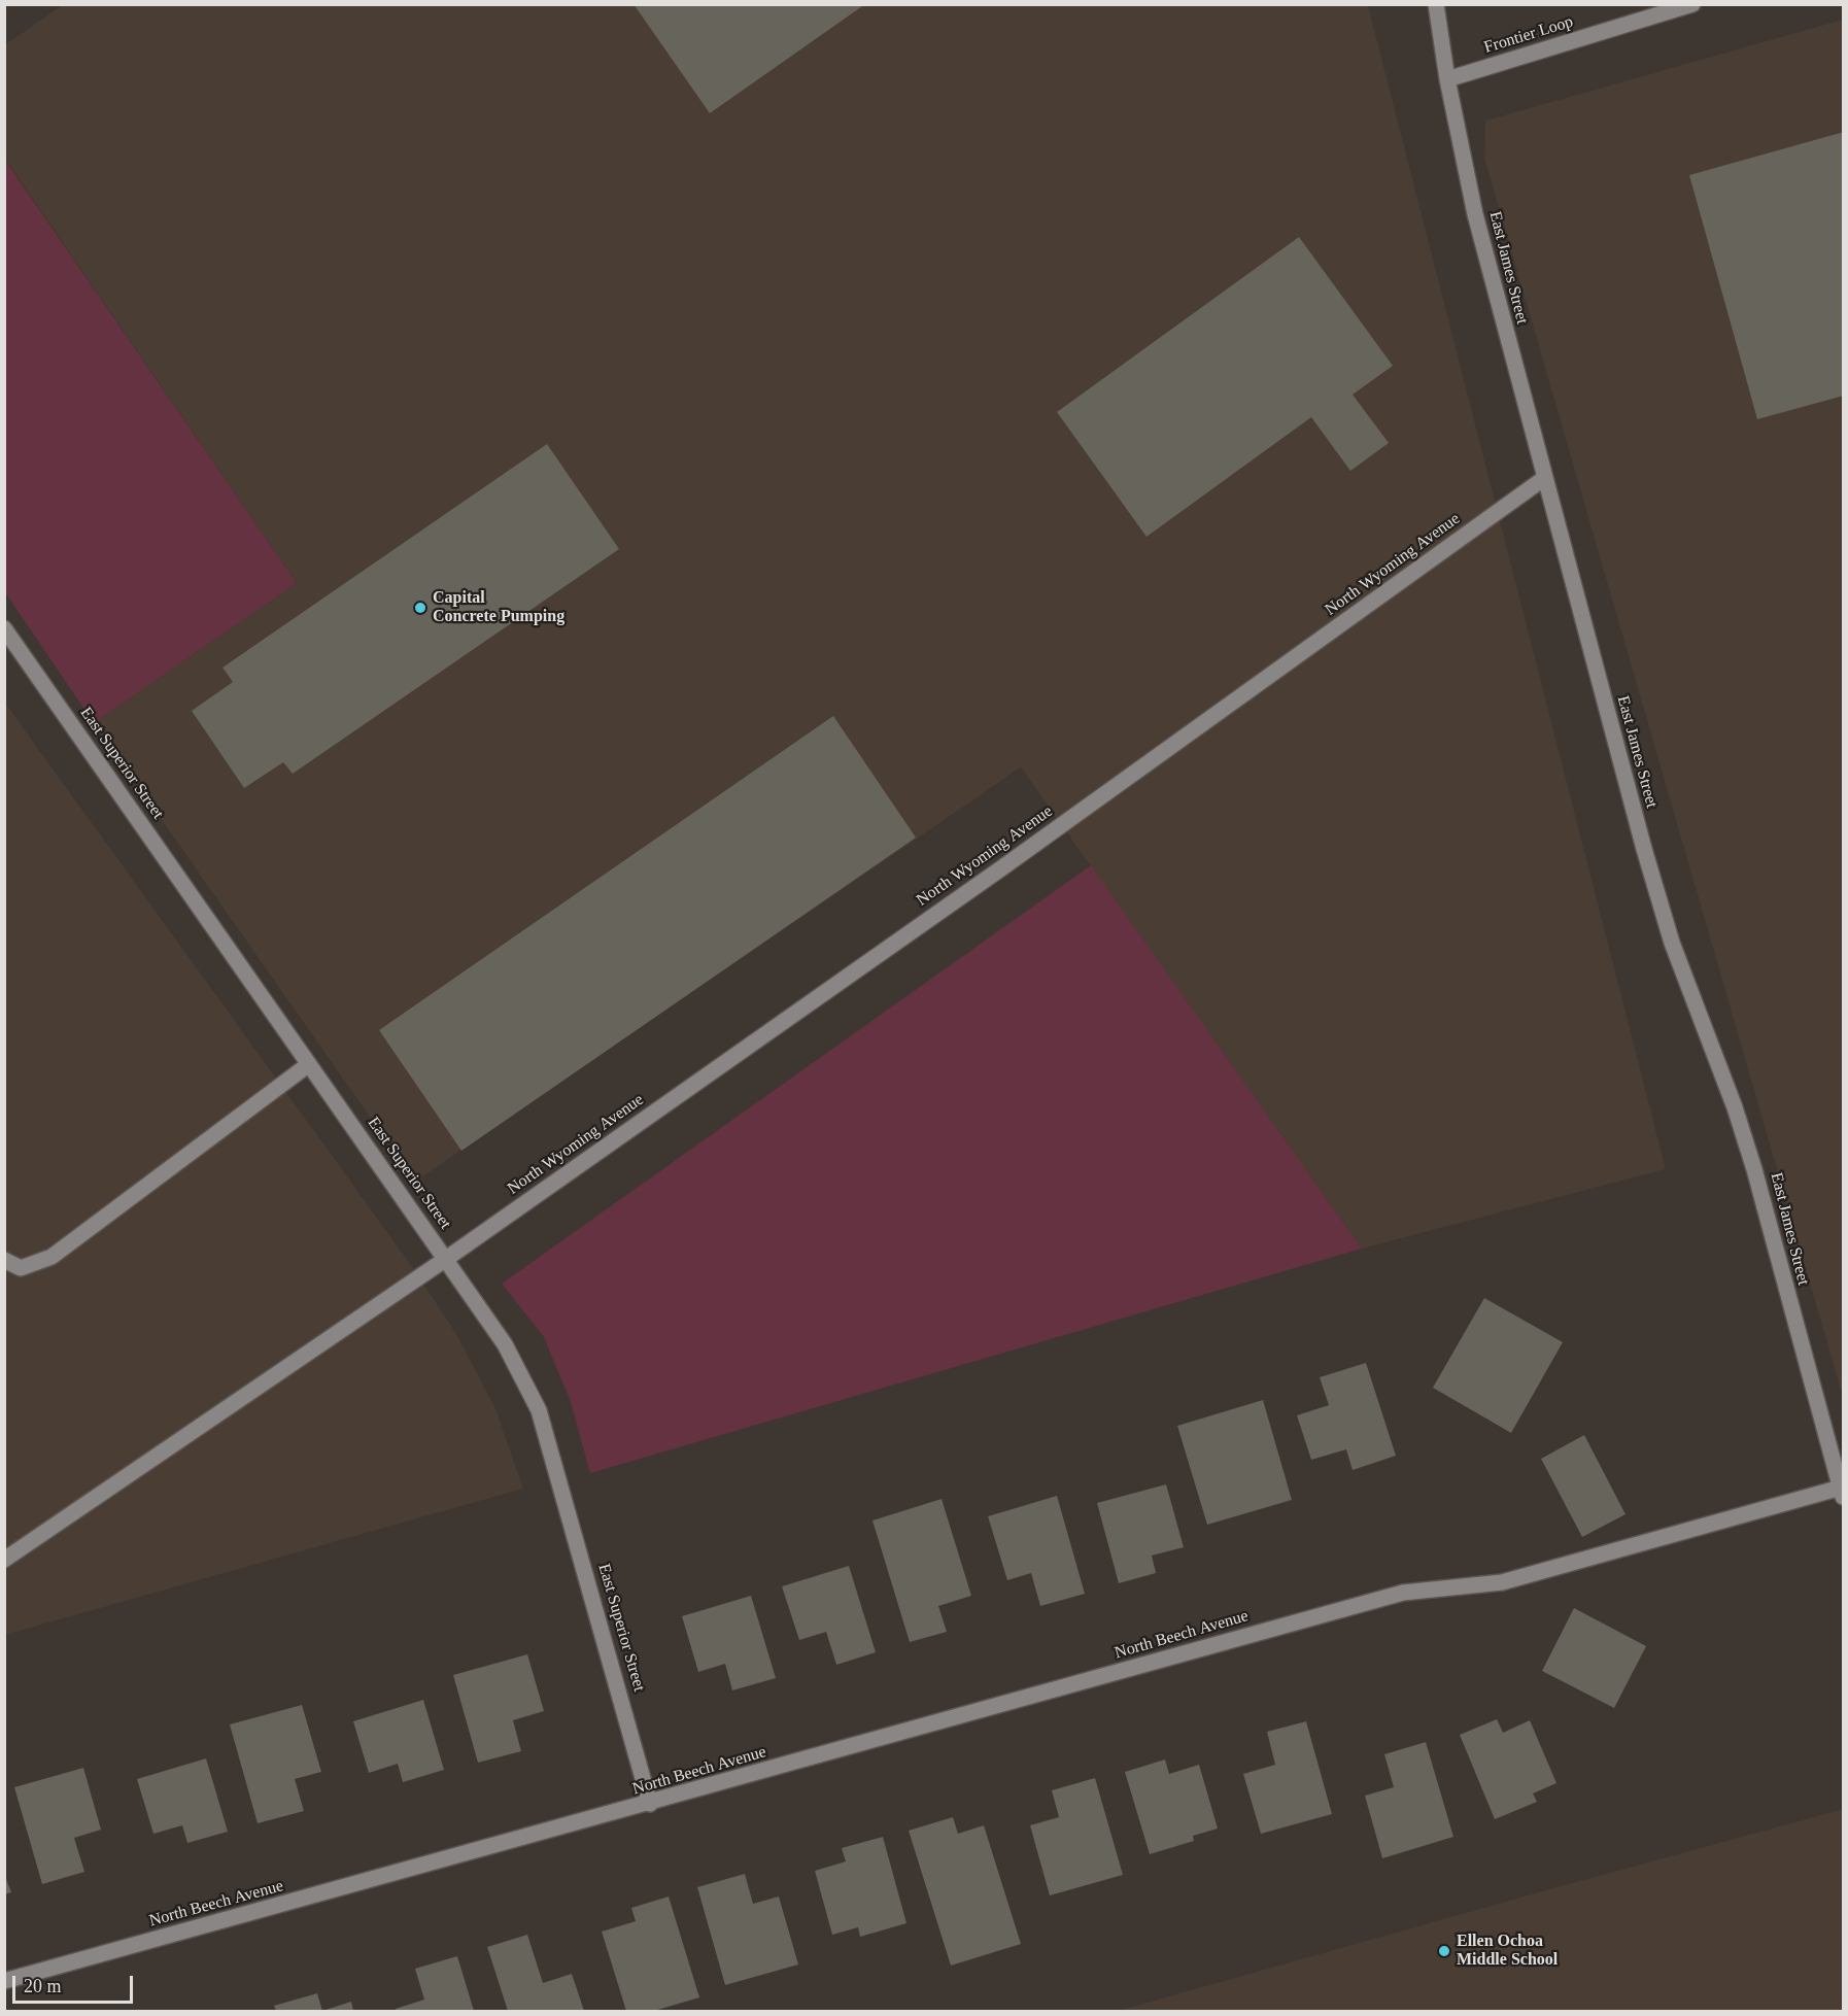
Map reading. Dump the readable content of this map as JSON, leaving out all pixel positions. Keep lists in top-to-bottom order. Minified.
{"streets":{"street":["Frontier Loop","East James Street","North Wyoming Avenue","East Superior Street","North Beech Avenue"]},"crossings":[["Frontier Loop","East James Street"],["East James Street","North Wyoming Avenue"],["East James Street","North Beech Avenue"],["North Wyoming Avenue","East Superior Street"],["East Superior Street","North Beech Avenue"]],"places":["Capital Concrete Pumping","Ellen Ochoa Middle School"],"scale_bar":"20 m"}
